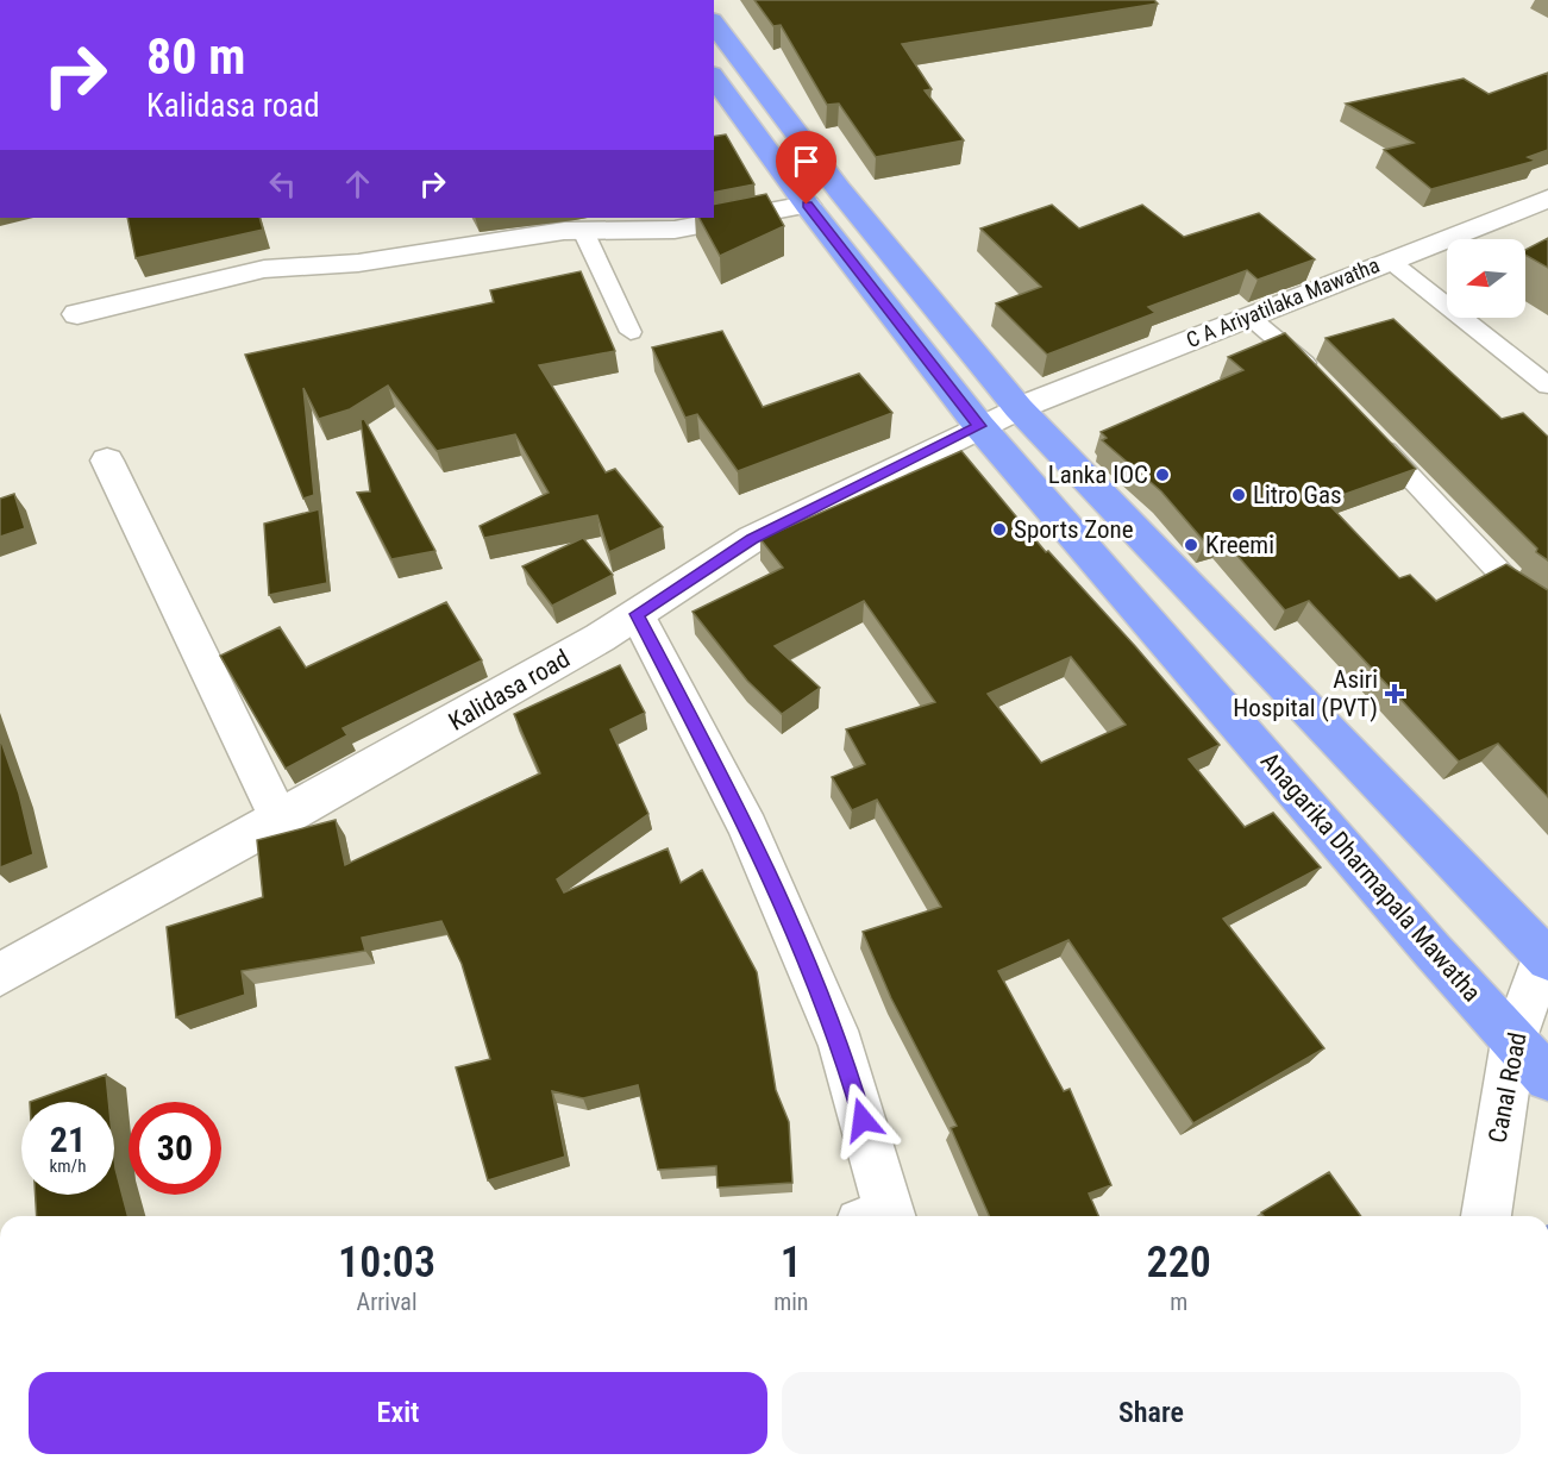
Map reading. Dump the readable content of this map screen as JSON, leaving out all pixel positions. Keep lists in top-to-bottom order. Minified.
{"streets":{"highway":["Anagarika Dharmapala Mawatha"],"street":["C A Ariyatilaka Mawatha","Kalidasa road","Canal Road"]},"crossings":[["C A Ariyatilaka Mawatha","Kalidasa road"],["Kalidasa road","Anagarika Dharmapala Mawatha"],["Anagarika Dharmapala Mawatha","Canal Road"]],"places":{"other":["Lanka IOC","Litro Gas","Sports Zone","Kreemi"],"health":["Asiri Hospital (PVT)"]},"north":"left","page":{"turn":["80 m","Kalidasa road"],"speed":"21 km/h","limit":"30","eta":["10:03","Arrival","1","min","220","m"],"buttons":["Exit","Share"]}}
